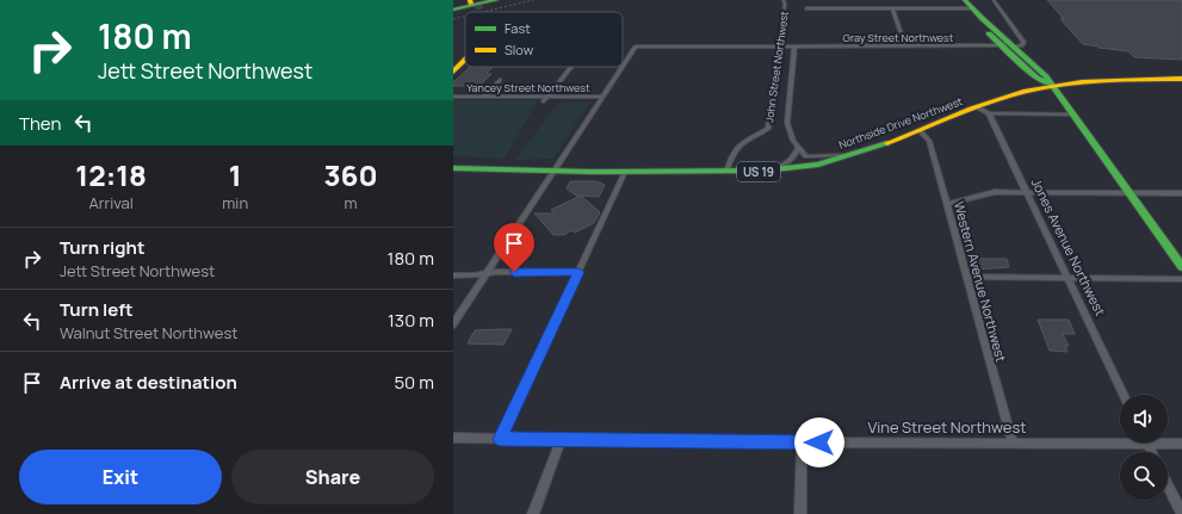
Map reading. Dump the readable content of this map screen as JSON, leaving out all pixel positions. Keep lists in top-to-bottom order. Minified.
{"streets":{"main road":["Northside Drive Northwest","US 19"],"street":["Gray Street Northwest","John Street Northwest","Yancey Street Northwest","Jones Avenue Northwest","Western Avenue Northwest","Vine Street Northwest"]},"crossings":[["Gray Street Northwest","John Street Northwest"],["Gray Street Northwest","Yancey Street Northwest"],["John Street Northwest","Northside Drive Northwest"],["Northside Drive Northwest","Western Avenue Northwest"],["Western Avenue Northwest","Vine Street Northwest"]],"legend":["Fast","Slow"],"page":{"turn":["180 m","Jett Street Northwest"],"then":"Then","eta":["12:18","Arrival","1","min","360","m"],"list":[{"name":"Turn right","note":"Jett Street Northwest","value":"180 m"},{"name":"Turn left","note":"Walnut Street Northwest","value":"130 m"},{"name":"Arrive at destination","value":"50 m"}],"buttons":["Exit","Share"]}}
